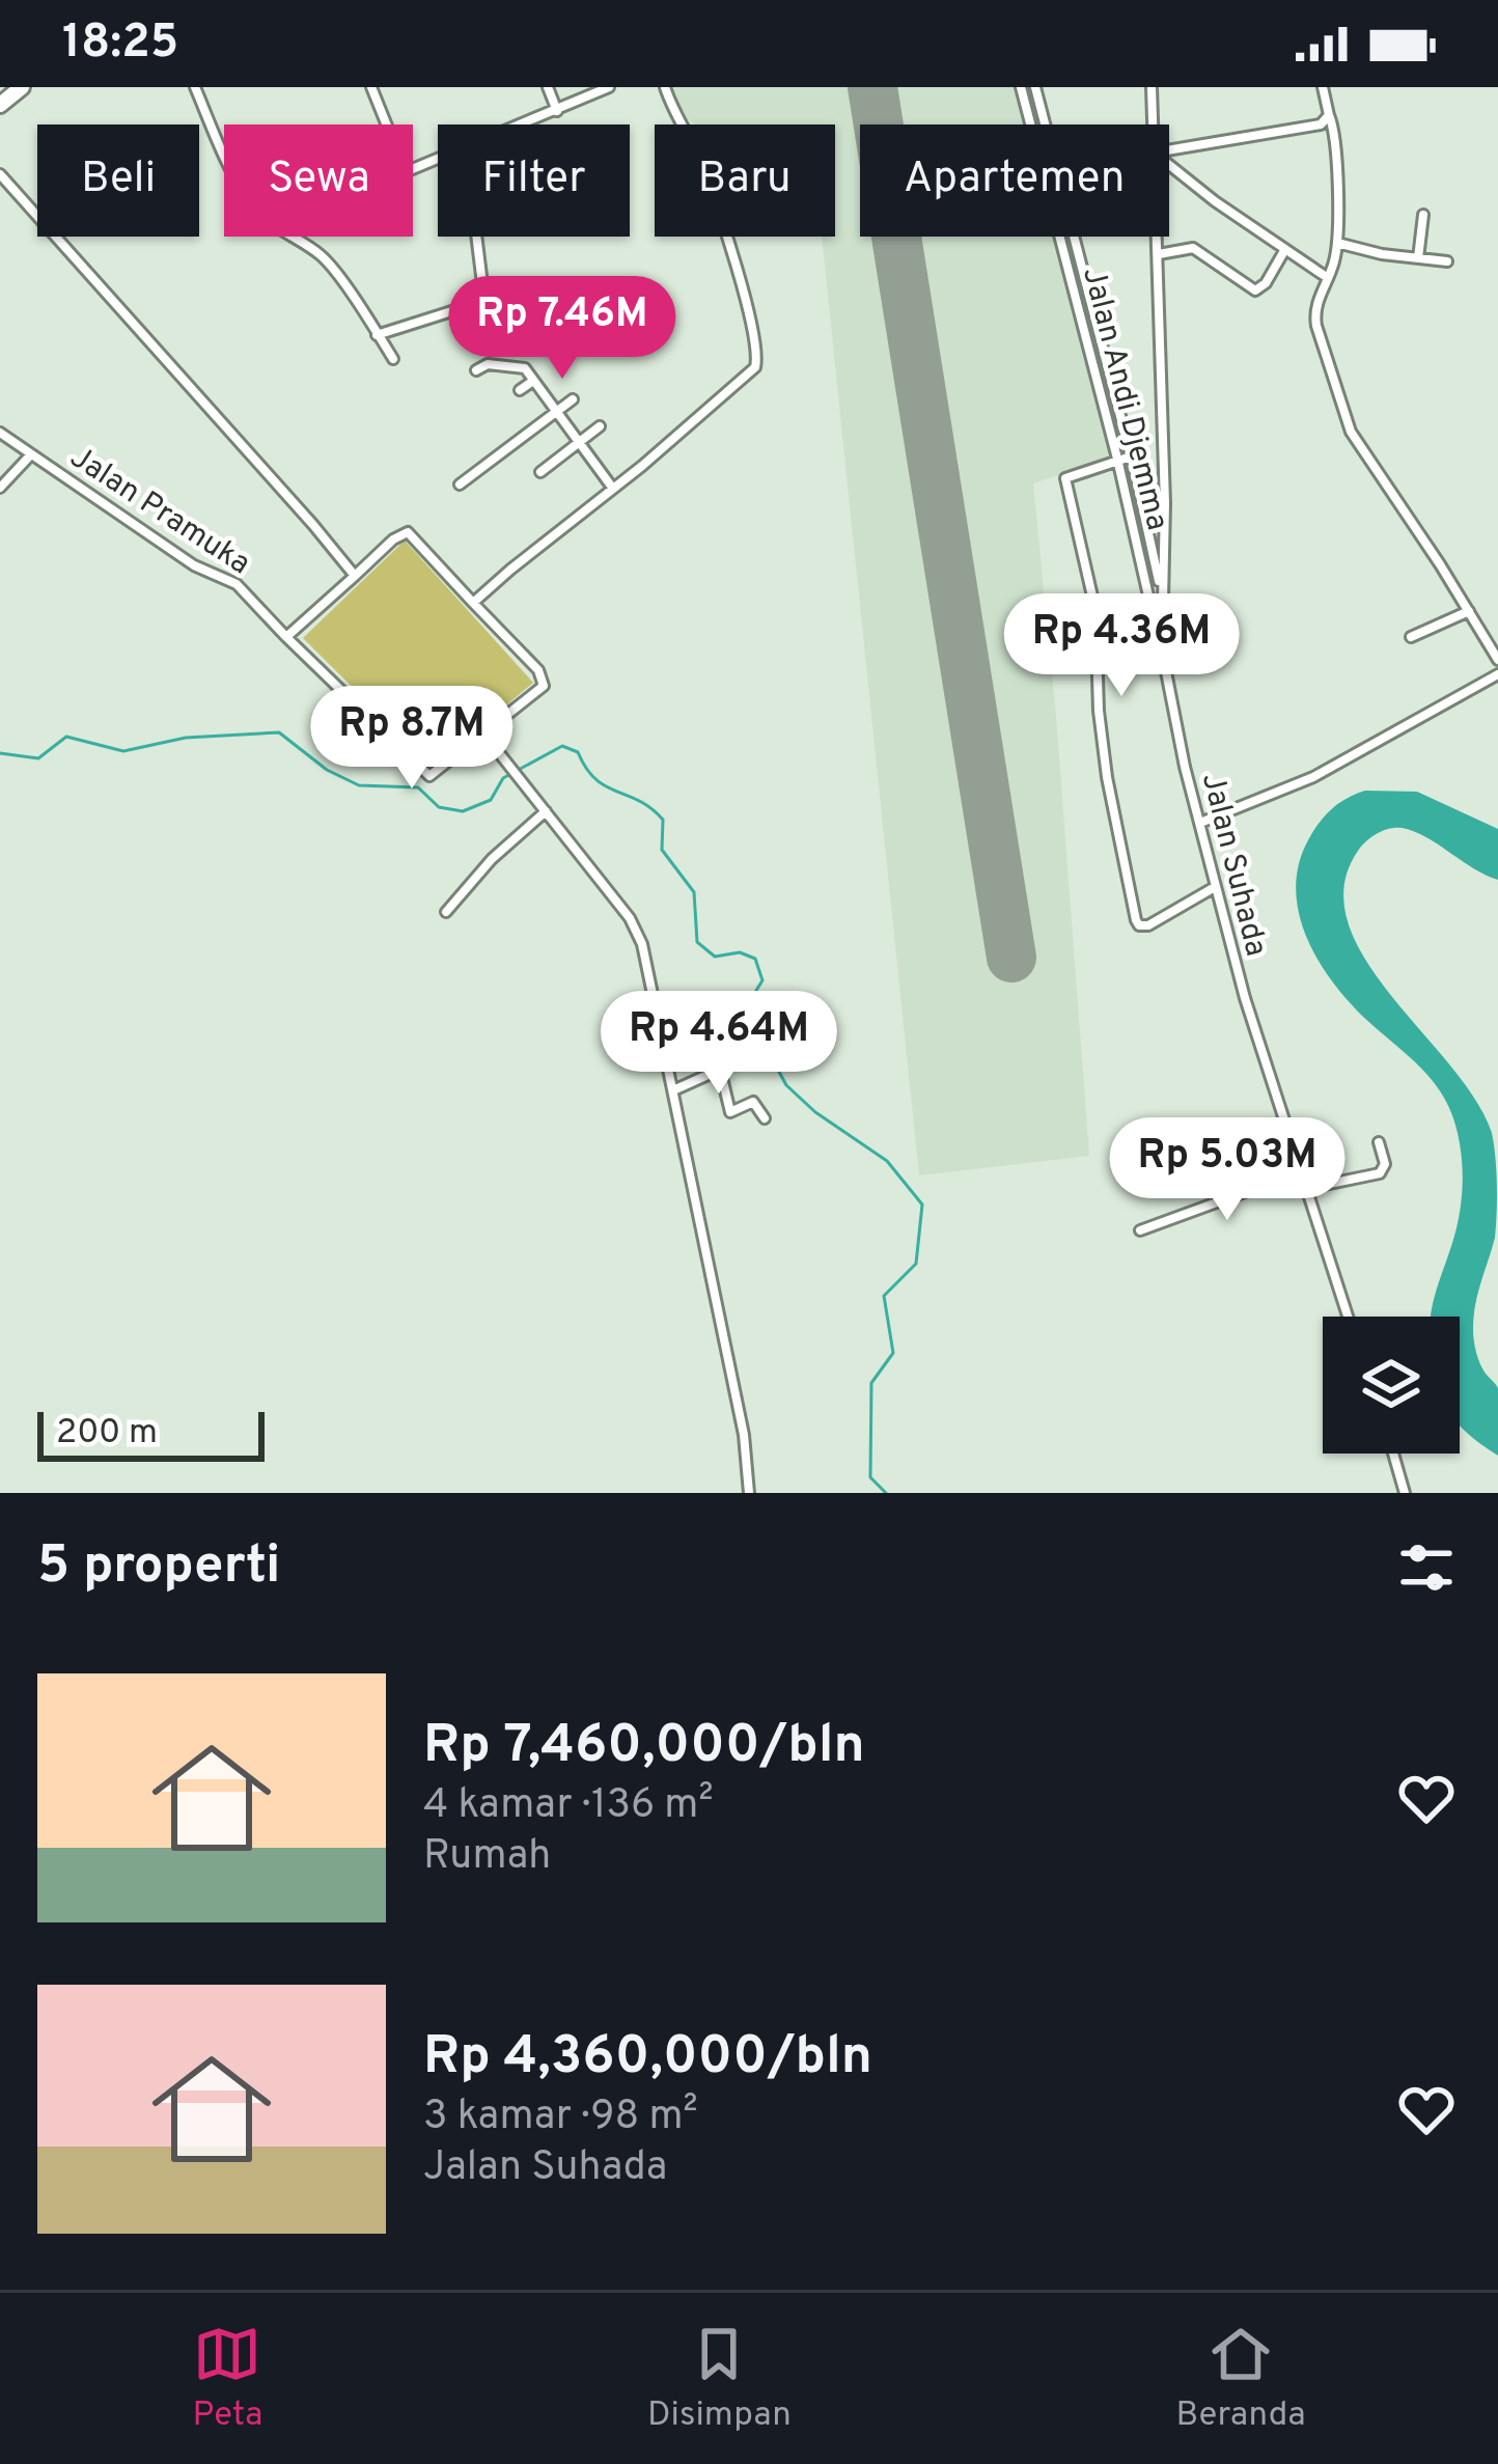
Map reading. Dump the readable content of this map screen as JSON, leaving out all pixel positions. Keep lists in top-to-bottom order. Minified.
{"streets":{"street":["Jalan Andi Djemma","Jalan Pramuka","Jalan Suhada"]},"crossings":[["Jalan Andi Djemma","Jalan Suhada"]],"scale_bar":"200 m","page":{"status":"18:25","chip":["Beli","Sewa","Filter","Baru","Apartemen"],"price":["Rp 7.46M","Rp 4.36M","Rp 8.7M","Rp 4.64M","Rp 5.03M"],"scale":"200 m","heading":"5 properti","list":[{"name":"Rp 7,460,000/bln","note":"4 kamar · 136 m² · Rumah"},{"name":"Rp 4,360,000/bln","note":"3 kamar · 98 m² · Jalan Suhada"}],"tabs":["Peta","Disimpan","Beranda"]}}
